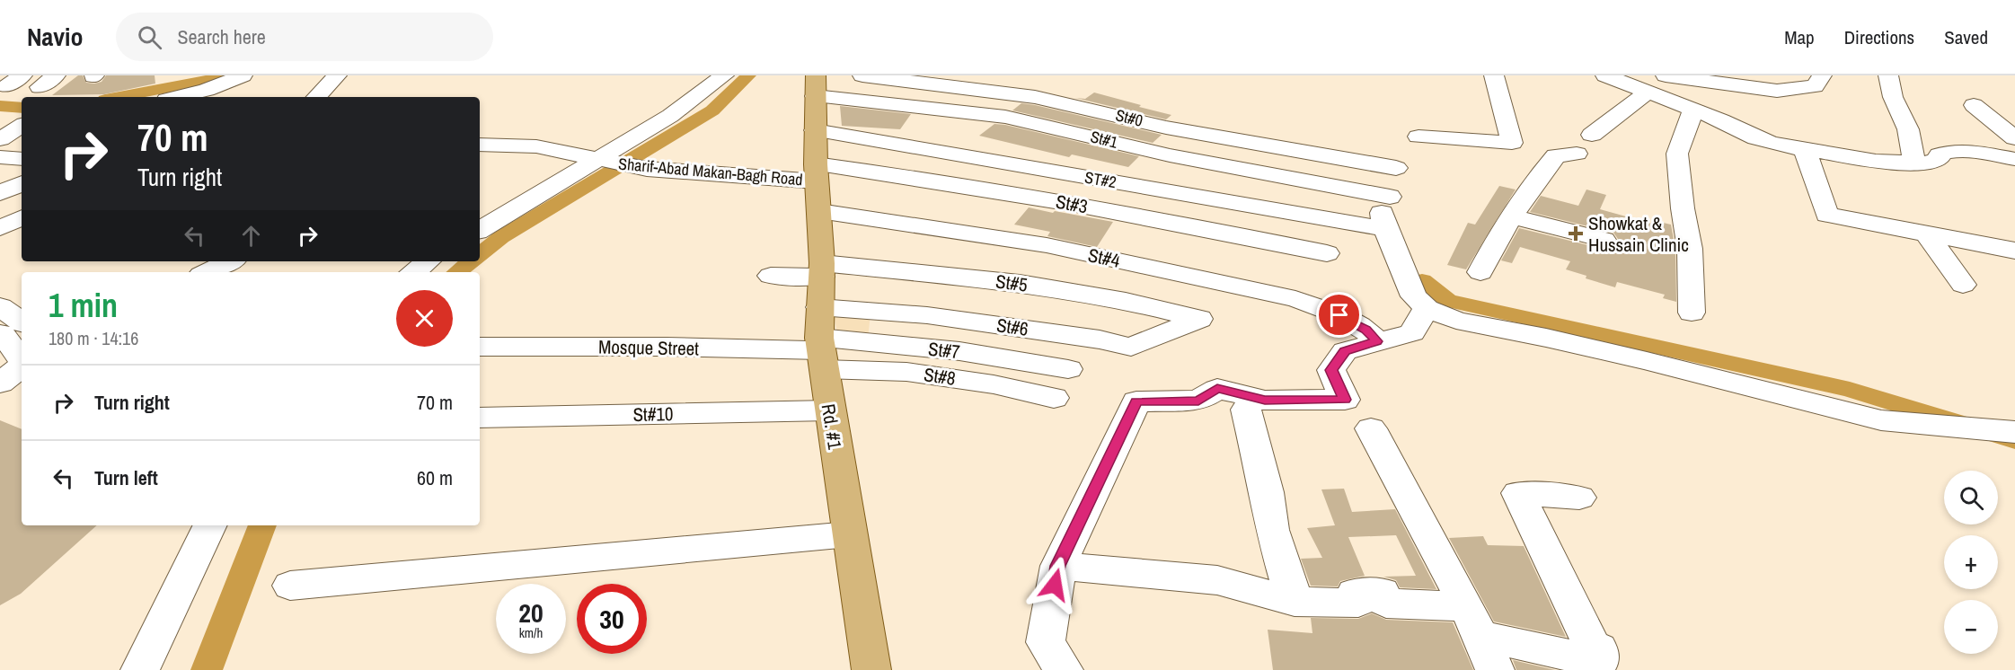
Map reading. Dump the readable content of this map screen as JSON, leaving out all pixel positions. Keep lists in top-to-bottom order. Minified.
{"streets":{"main road":["Rd. #1"],"street":["St#0","St#1","Sharif-Abad Makan-Bagh Road","ST#2","St#3","St#4","St#5","St#6","Mosque Street","St#7","St#8","St#10"]},"crossings":[["St#1","ST#2"],["St#1","Rd. #1"],["Sharif-Abad Makan-Bagh Road","St#3"],["Sharif-Abad Makan-Bagh Road","St#4"],["Sharif-Abad Makan-Bagh Road","Rd. #1"],["ST#2","Rd. #1"],["St#3","St#4"],["St#3","Rd. #1"],["St#4","Rd. #1"],["St#5","St#6"],["St#5","Rd. #1"],["St#6","Rd. #1"],["Mosque Street","St#7"],["Mosque Street","St#8"],["Mosque Street","Rd. #1"],["St#7","St#8"],["St#7","Rd. #1"],["St#8","Rd. #1"],["St#10","Rd. #1"]],"places":{"health":["Showkat & Hussain Clinic"]},"page":{"header":"Navio","search":"Search here","nav":["Map","Directions","Saved"],"turn":["70 m","Turn right"],"heading":["1 min","180 m · 14:16"],"list":[{"name":"Turn right","value":"70 m"},{"name":"Turn left","value":"60 m"}],"map_buttons":["+","−"],"speed":"20 km/h","limit":"30"}}
